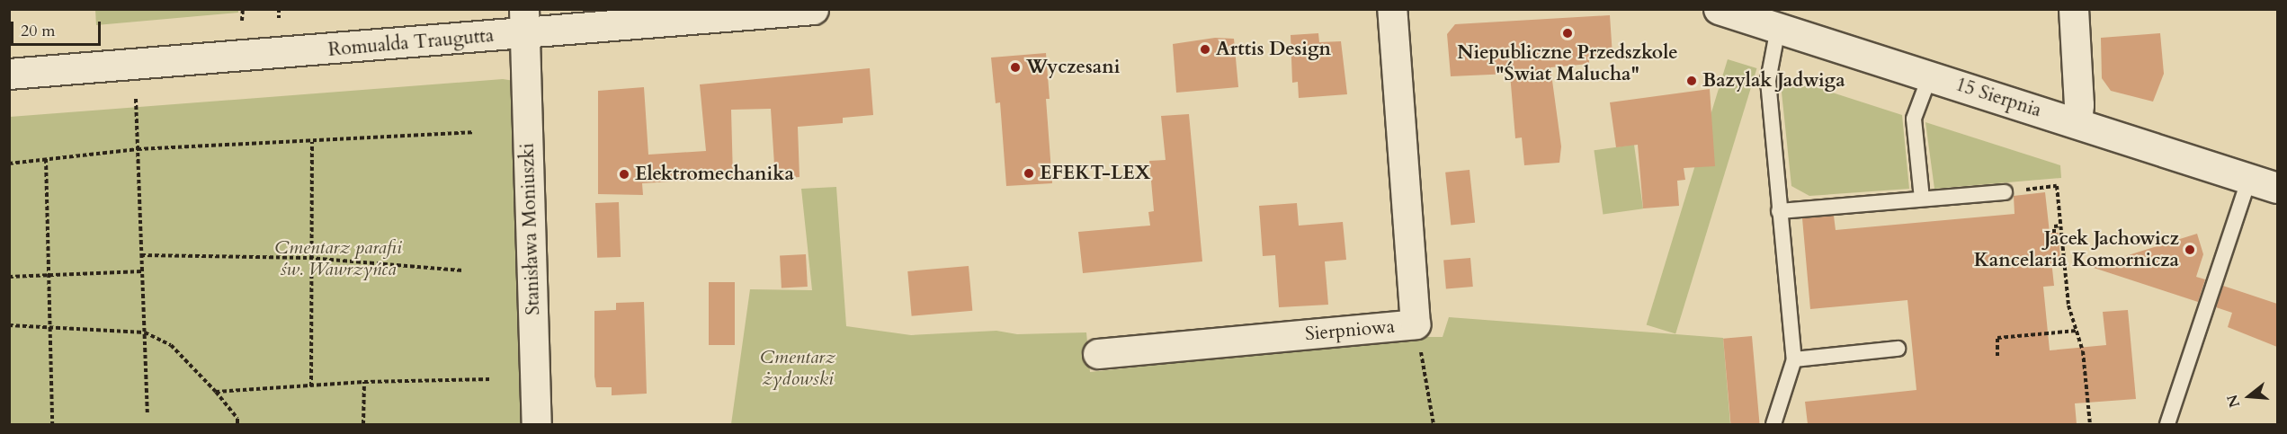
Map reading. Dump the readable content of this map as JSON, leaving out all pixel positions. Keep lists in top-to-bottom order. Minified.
{"streets":{"street":["Romualda Traugutta","15 Sierpnia","Stanisława Moniuszki","Sierpniowa"]},"crossings":[["Romualda Traugutta","Stanisława Moniuszki"]],"parks":["Cmentarz parafii św. Wawrzyńca","Cmentarz żydowski"],"places":["Niepubliczne Przedszkole \"Świat Malucha\"","Arttis Design","Wyczesani","Bazylak Jadwiga","EFEKT-LEX","Elektromechanika","Jacek Jachowicz Kancelaria Komornicza"],"scale_bar":"20 m","north":"left"}
